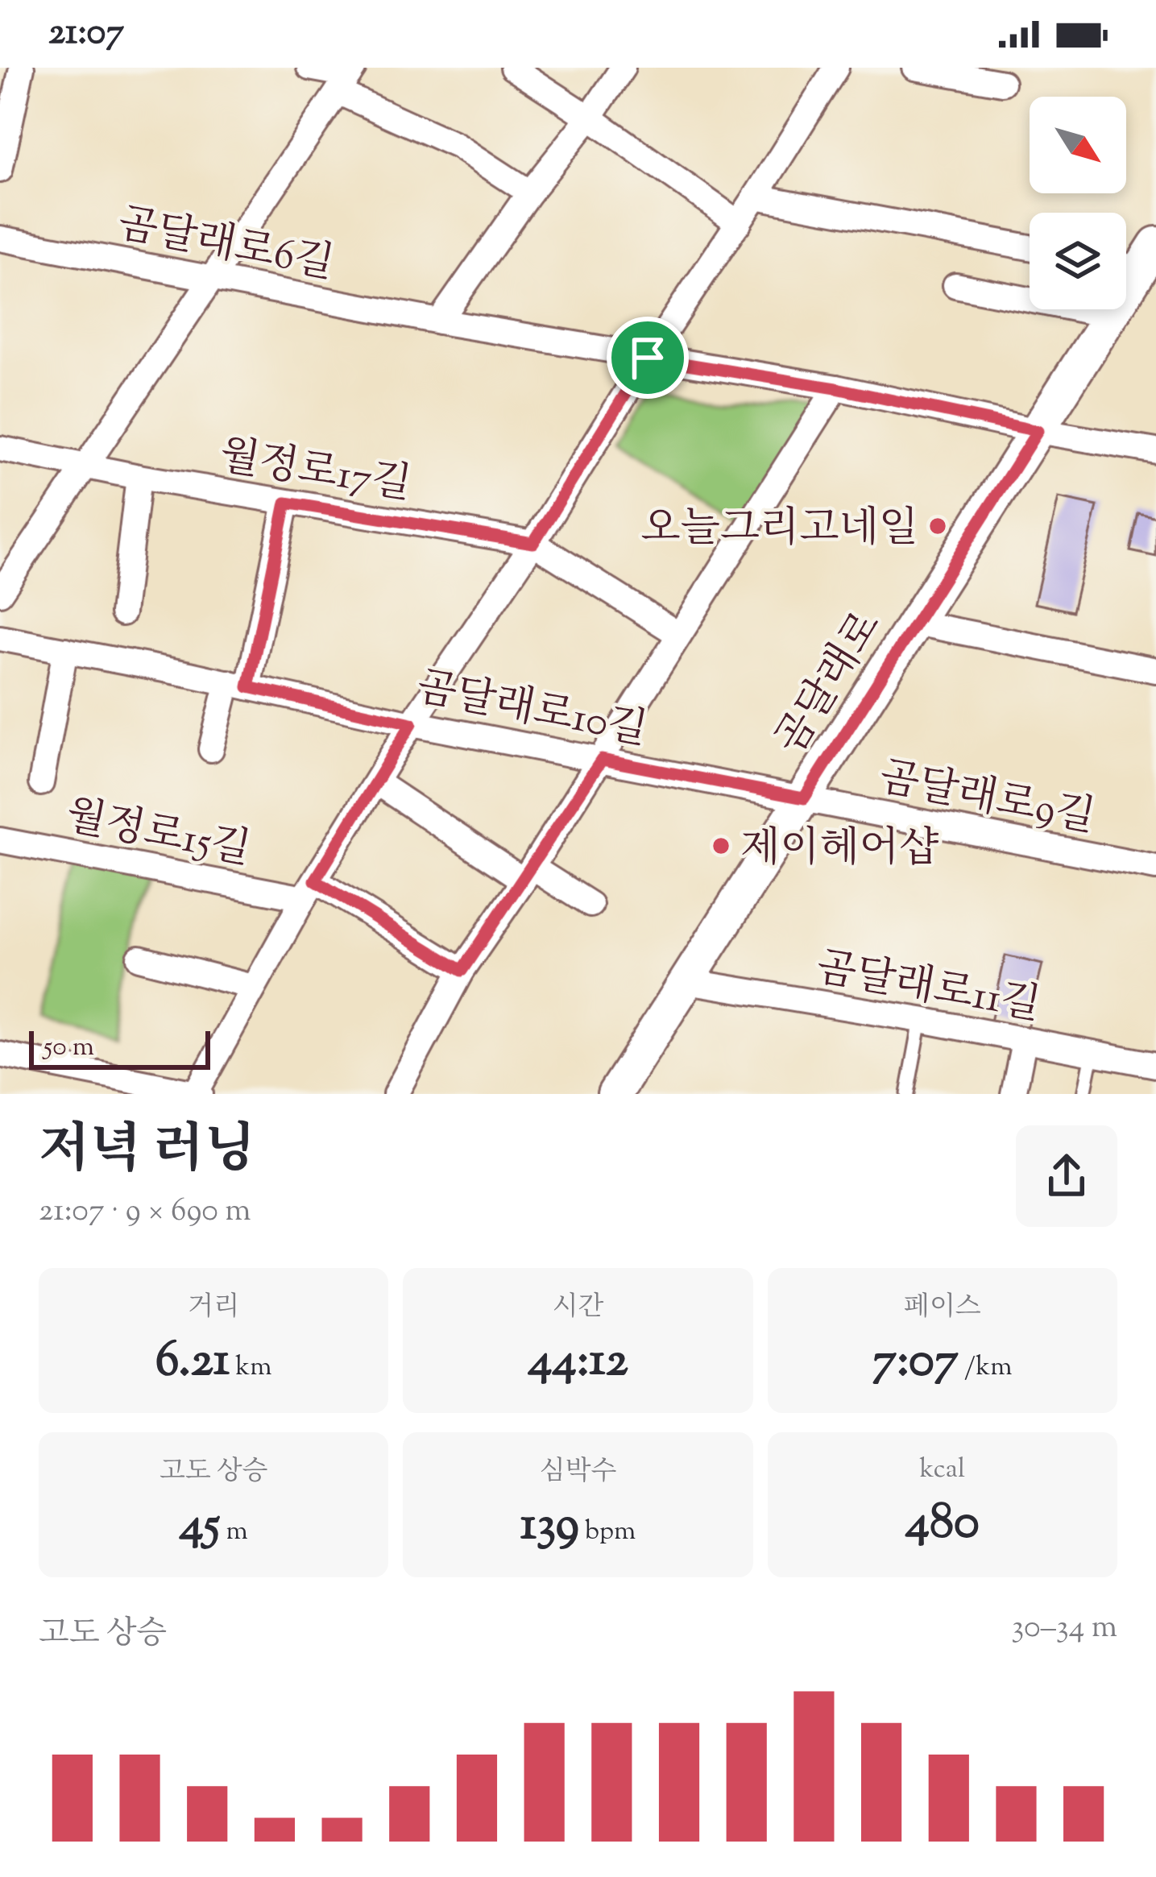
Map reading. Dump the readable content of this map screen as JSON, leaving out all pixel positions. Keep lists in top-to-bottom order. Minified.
{"streets":{"street":["곰달래로6길","월정로17길","곰달래로","곰달래로10길","곰달래로9길","월정로15길","곰달래로11길"]},"crossings":[["곰달래로6길","곰달래로"],["곰달래로","곰달래로10길"],["곰달래로","곰달래로9길"],["곰달래로","곰달래로11길"],["곰달래로10길","곰달래로9길"]],"places":["오늘그리고네일","제이헤어샵"],"scale_bar":"50 m","north":"bottom right","page":{"status":"21:07","scale":"50 m","heading":["저녁 러닝","21:07 · 9 × 690 m"],"stats":[["거리","6.21 km"],["시간","44:12"],["페이스","7:07 /km"],["고도 상승","45 m"],["심박수","139 bpm"],["kcal","480"]],"chart":["고도 상승","30–34 m"]}}
